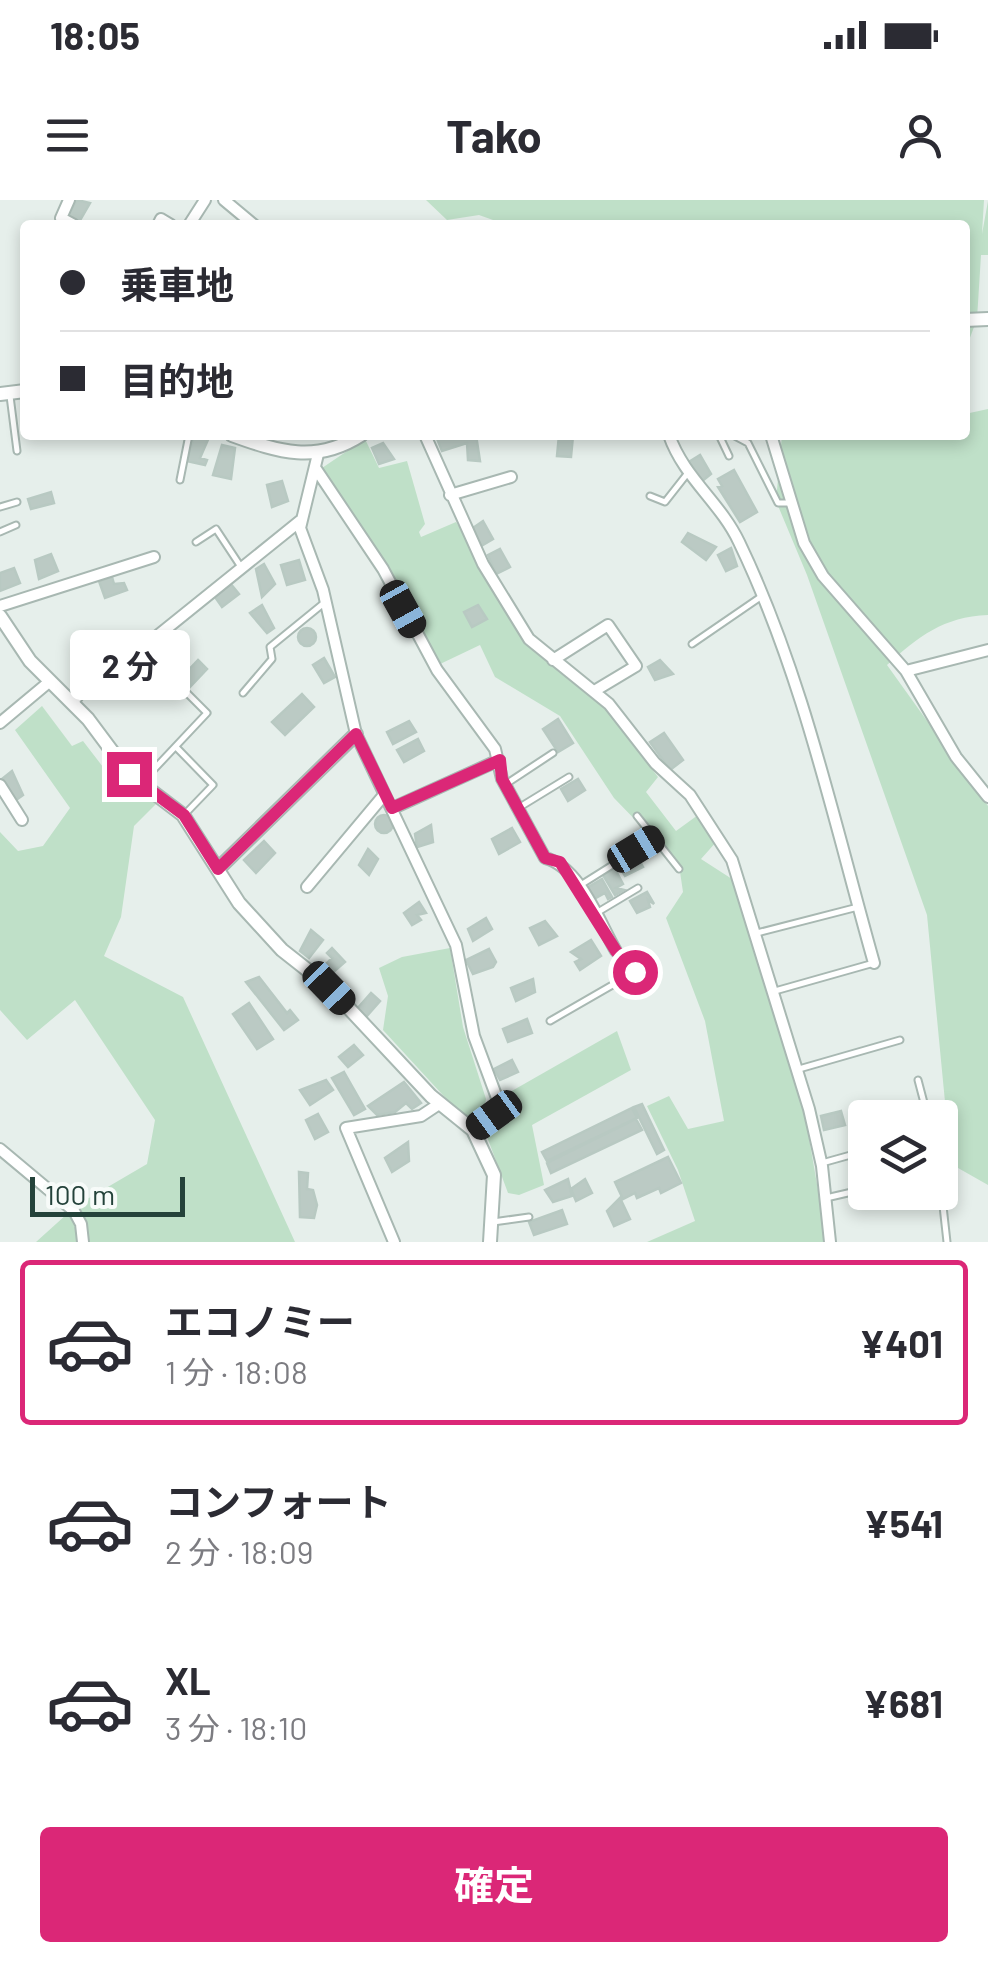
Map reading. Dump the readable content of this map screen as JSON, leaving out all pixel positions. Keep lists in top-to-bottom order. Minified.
{"scale_bar":"100 m","page":{"status":"18:05","header":"Tako","banner":["乗車地","目的地"],"bubble":"2 分","scale":"100 m","list":[{"name":"エコノミー","note":"1 分 · 18:08","value":"¥401"},{"name":"コンフォート","note":"2 分 · 18:09","value":"¥541"},{"name":"XL","note":"3 分 · 18:10","value":"¥681"}],"buttons":"確定"}}
